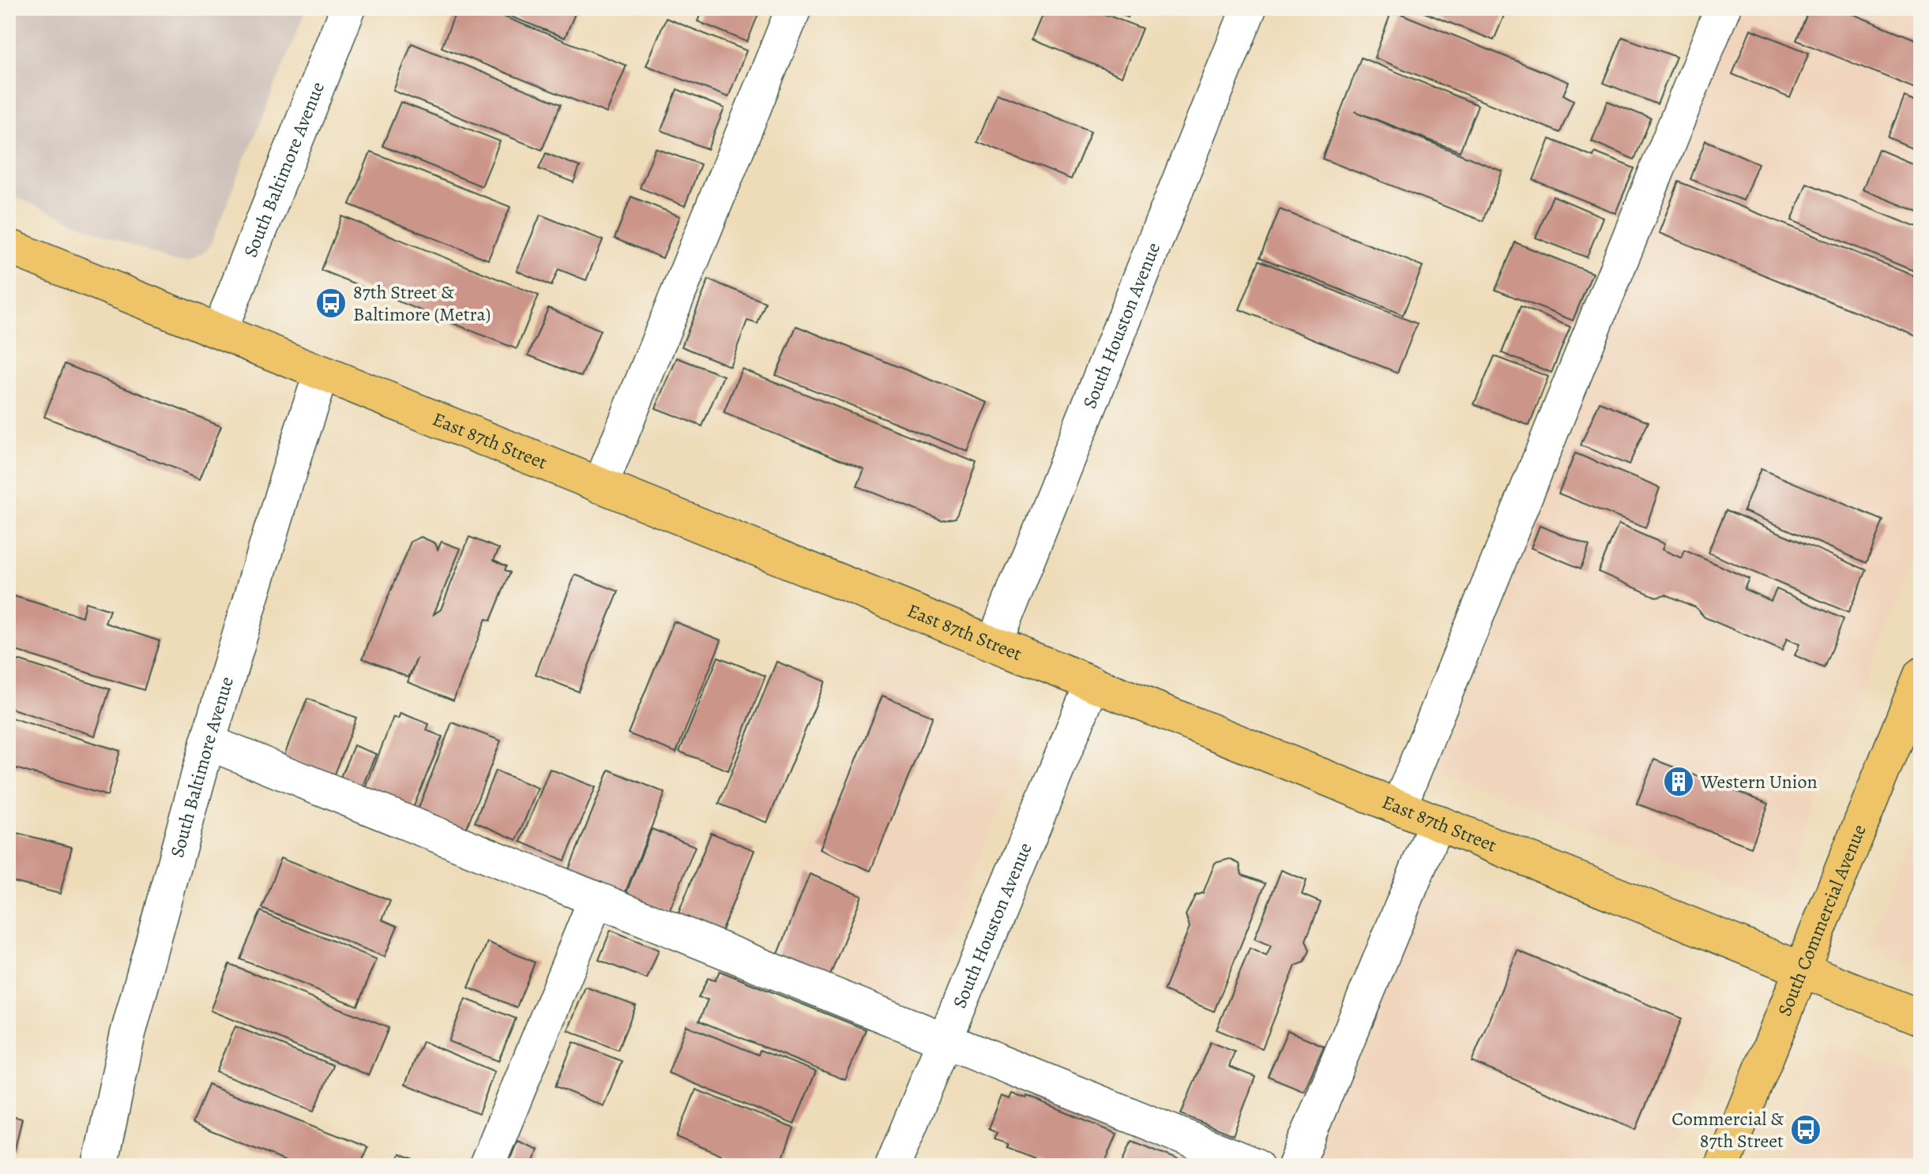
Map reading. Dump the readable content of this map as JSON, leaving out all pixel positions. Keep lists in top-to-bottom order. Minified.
{"streets":{"main road":["East 87th Street","South Commercial Avenue"],"street":["South Baltimore Avenue","South Houston Avenue"]},"crossings":[["South Baltimore Avenue","East 87th Street"],["South Houston Avenue","East 87th Street"],["East 87th Street","South Commercial Avenue"]],"places":{"bus stop":["87th Street & Baltimore (Metra)","Commercial & 87th Street"],"building":["Western Union"]}}
